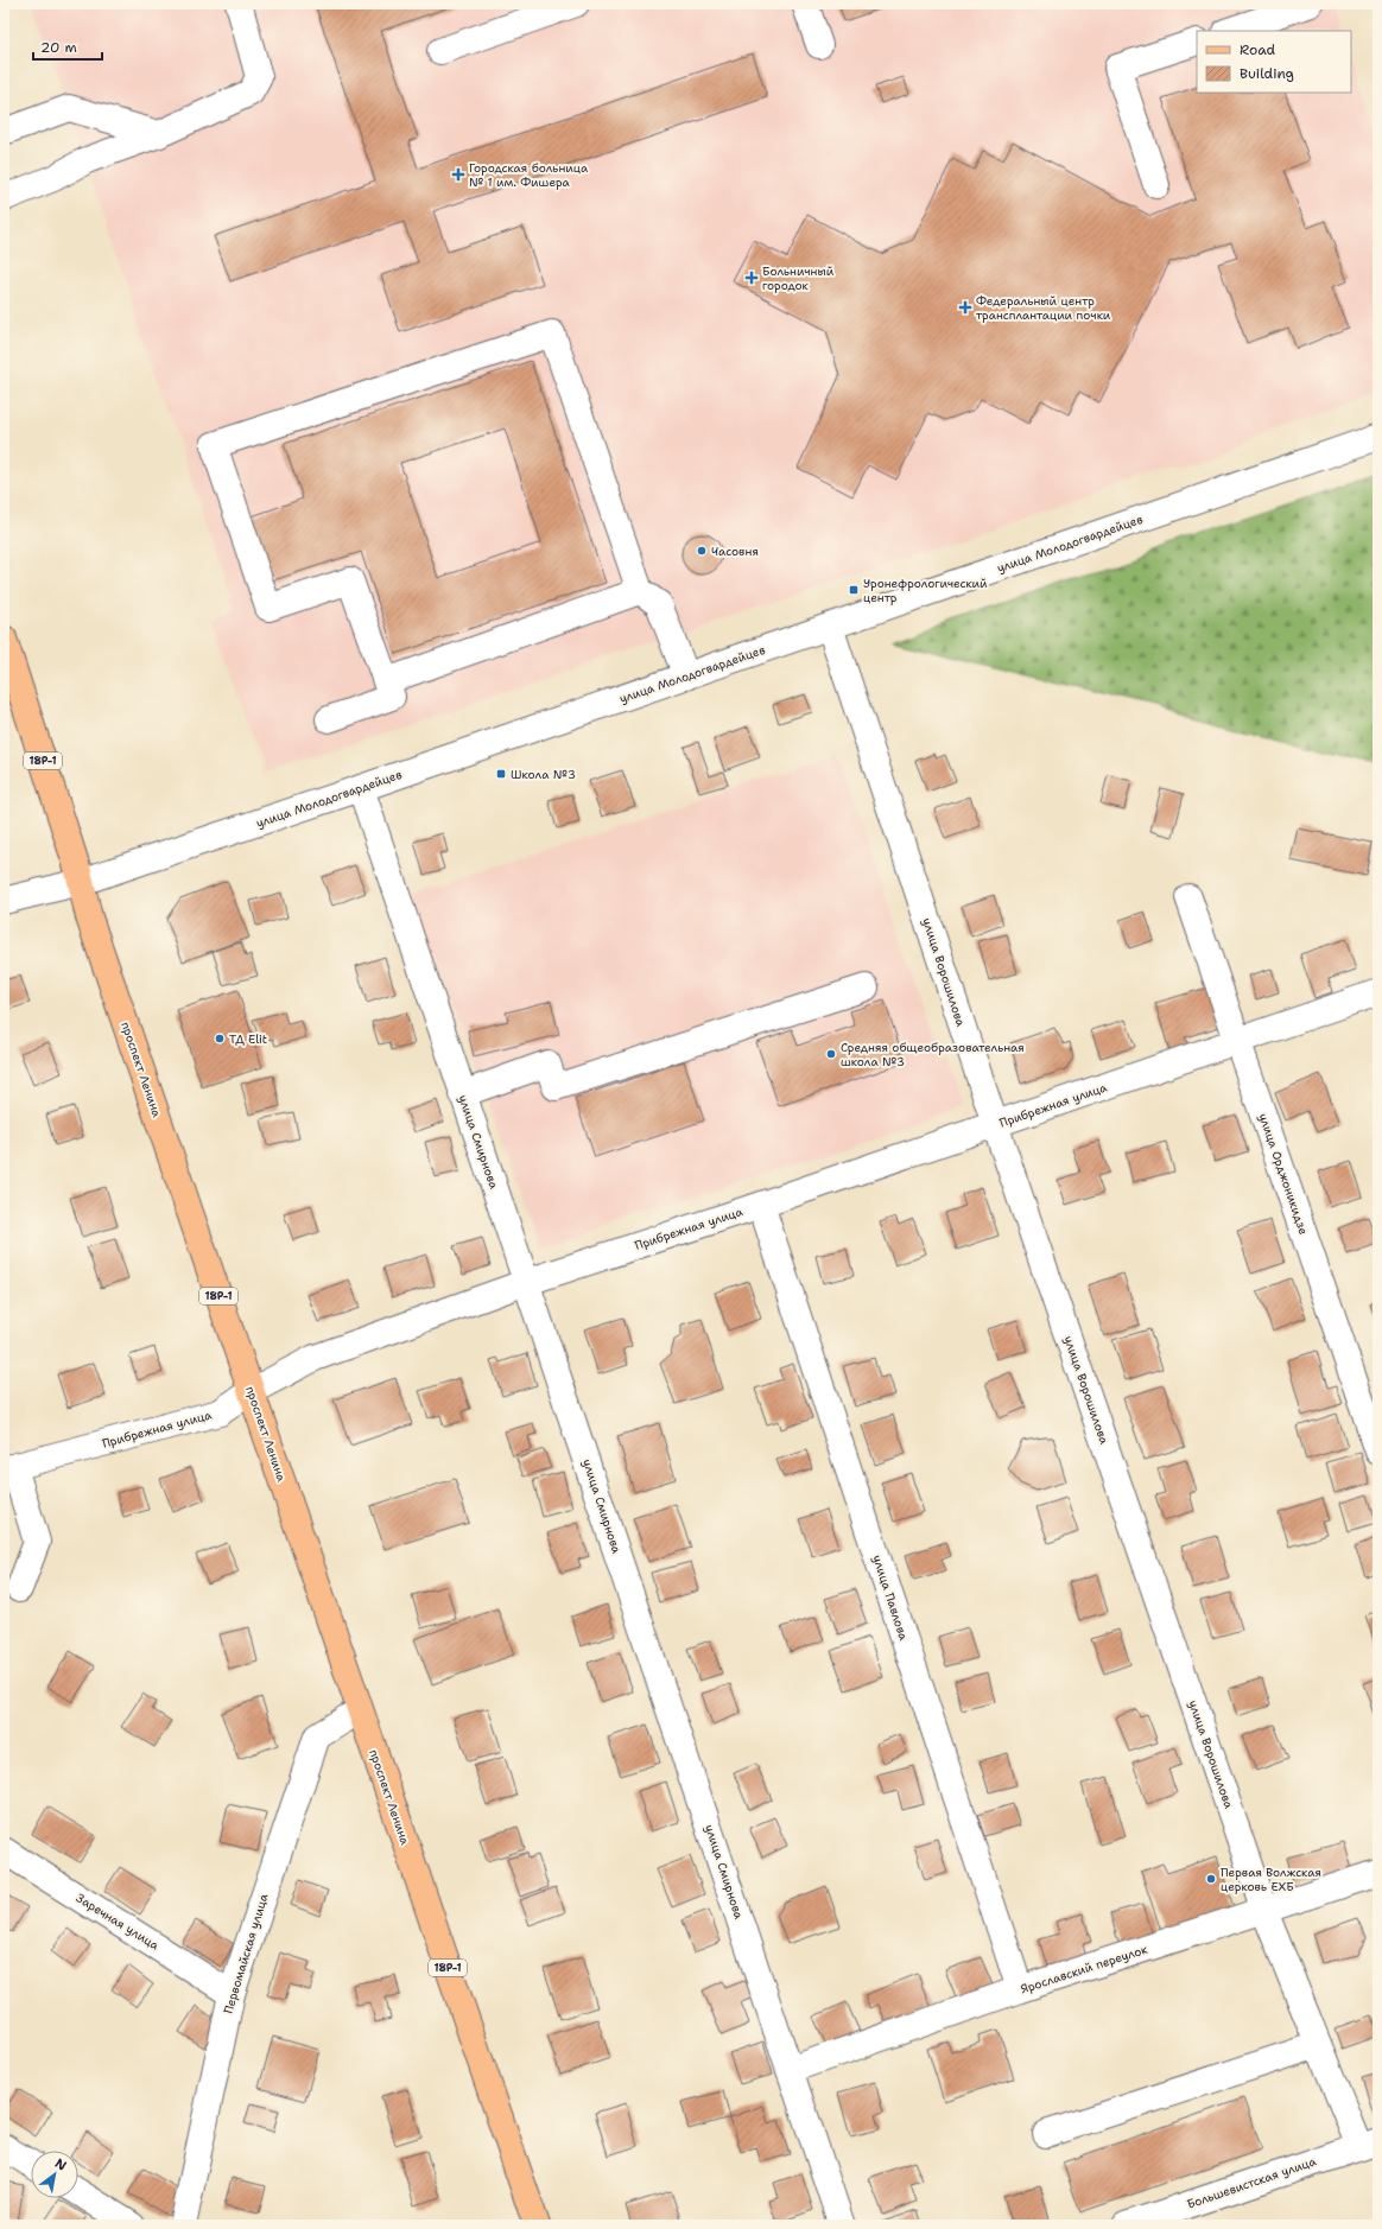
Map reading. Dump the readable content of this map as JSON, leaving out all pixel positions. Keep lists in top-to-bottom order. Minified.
{"streets":{"main road":["18Р-1","проспект Ленина"],"street":["улица Молодогвардейцев","улица Ворошилова","Прибрежная улица","улица Смирнова","улица Орджоникидзе","улица Павлова","Заречная улица","Первомайская улица","Ярославский переулок","Большевистская улица"]},"crossings":[["улица Молодогвардейцев","улица Ворошилова"],["улица Молодогвардейцев","проспект Ленина"],["улица Молодогвардейцев","улица Смирнова"],["улица Ворошилова","Прибрежная улица"],["улица Ворошилова","Ярославский переулок"],["улица Ворошилова","Большевистская улица"],["проспект Ленина","Прибрежная улица"],["проспект Ленина","Первомайская улица"],["Прибрежная улица","улица Смирнова"],["Прибрежная улица","улица Орджоникидзе"],["Прибрежная улица","улица Павлова"],["улица Смирнова","Ярославский переулок"],["улица Павлова","Ярославский переулок"],["Заречная улица","Первомайская улица"]],"places":{"health":["Городская больница № 1 им. Фишера","Больничный городок","Федеральный центр трансплантации почки"],"other":["Часовня","ТД Elit","Средняя общеобразовательная школа №3","Первая Волжская церковь ЕХБ"],"transit":["Уронефрологический центр","Школа №3"]},"legend":["Road","Building"],"scale_bar":"20 m","north":"top right"}
